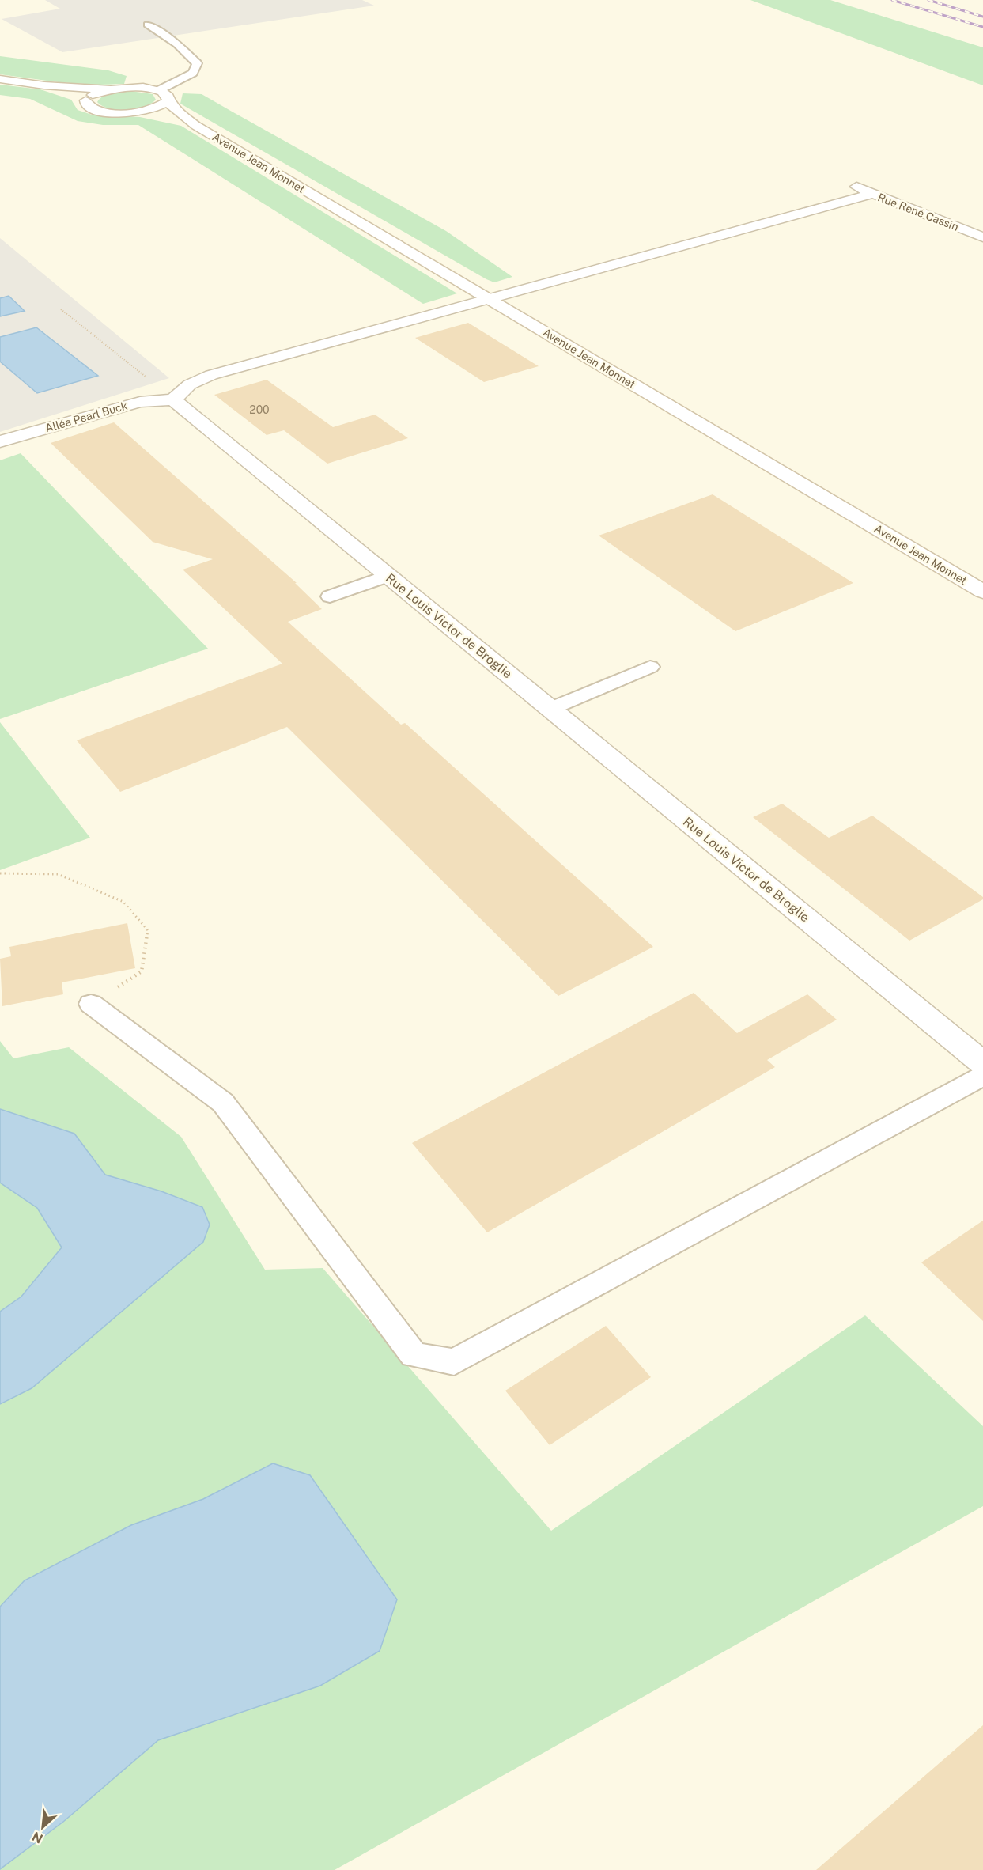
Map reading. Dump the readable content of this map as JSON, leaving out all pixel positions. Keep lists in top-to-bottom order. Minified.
{"streets":{"street":["Avenue Jean Monnet","Rue René Cassin","Allée Pearl Buck","Rue Louis Victor de Broglie"]},"crossings":[["Allée Pearl Buck","Rue Louis Victor de Broglie"]],"house_numbers":["200"],"north":"bottom left"}
